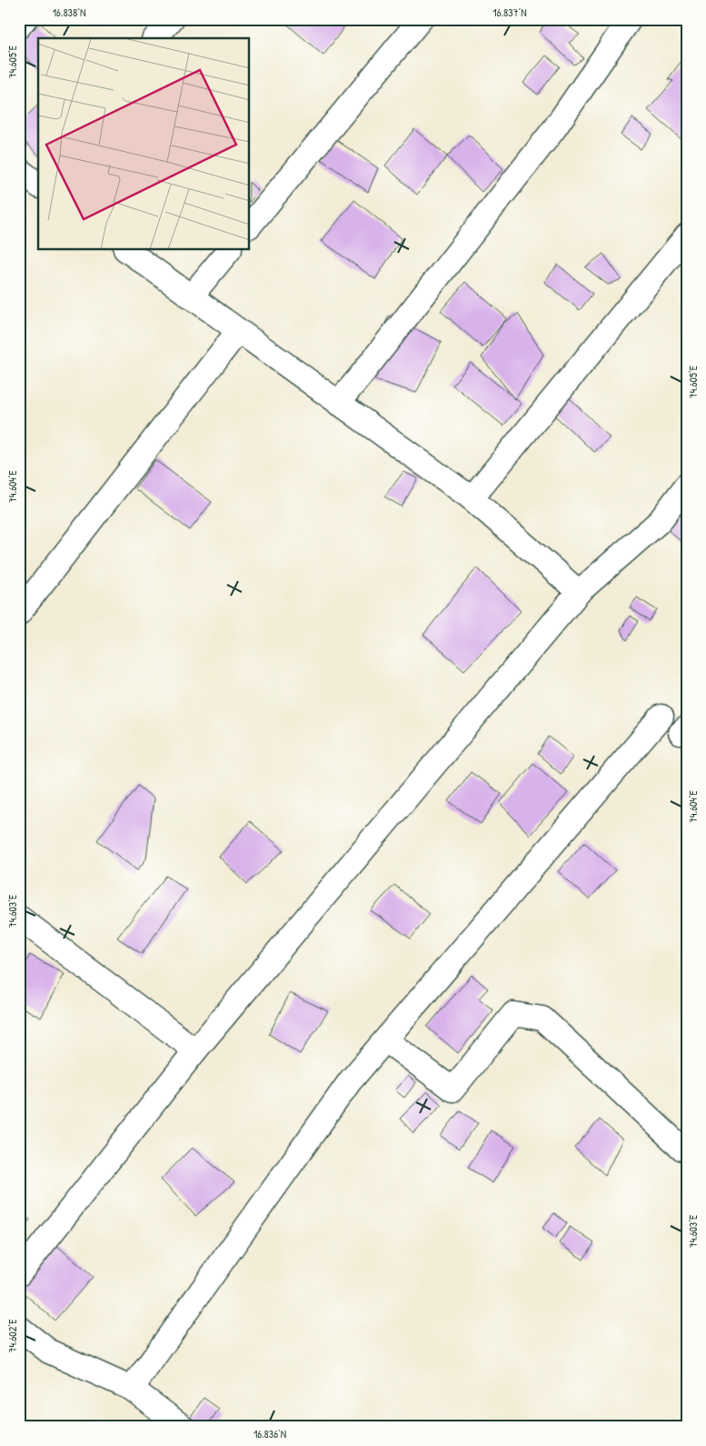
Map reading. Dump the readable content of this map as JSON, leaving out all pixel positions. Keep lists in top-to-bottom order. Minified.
{"coordinates":["16.838°N","16.837°N","74.605°E","74.604°E","74.603°E","74.602°E","16.836°N"]}
